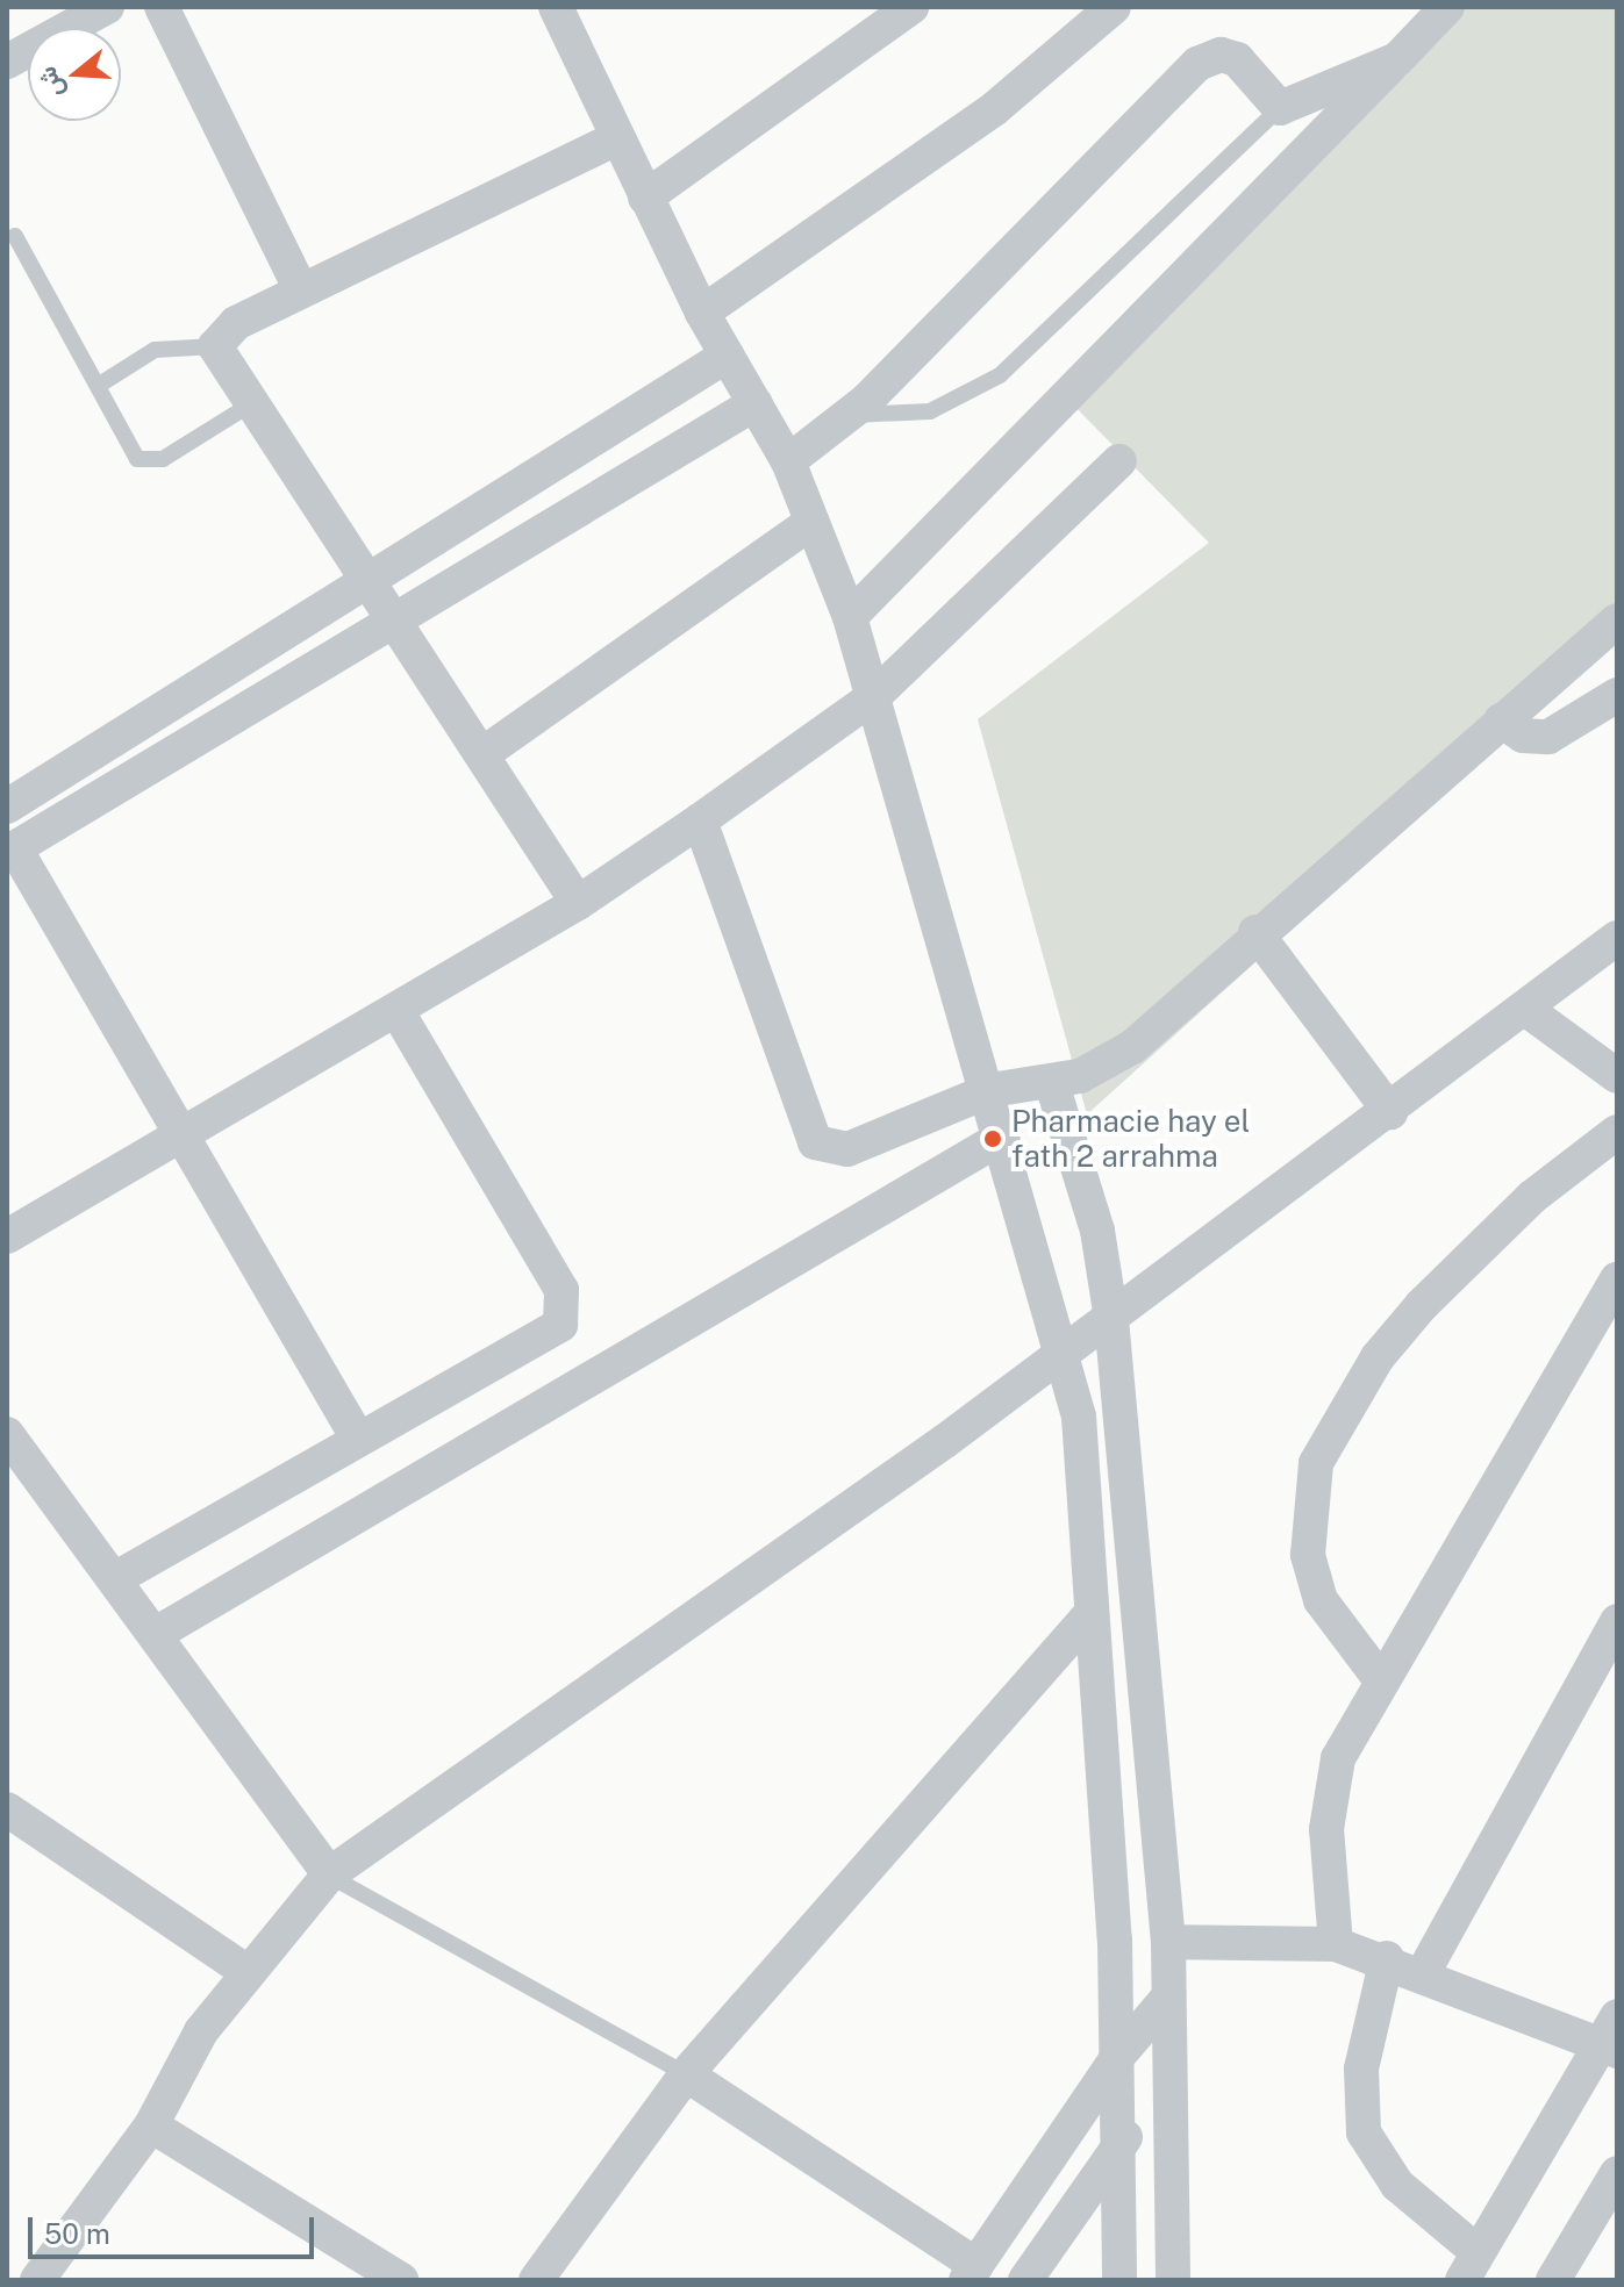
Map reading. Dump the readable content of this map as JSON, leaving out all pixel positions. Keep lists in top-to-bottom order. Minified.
{"places":["Pharmacie hay el fath 2 arrahma"],"scale_bar":"50 m","north":"left"}
